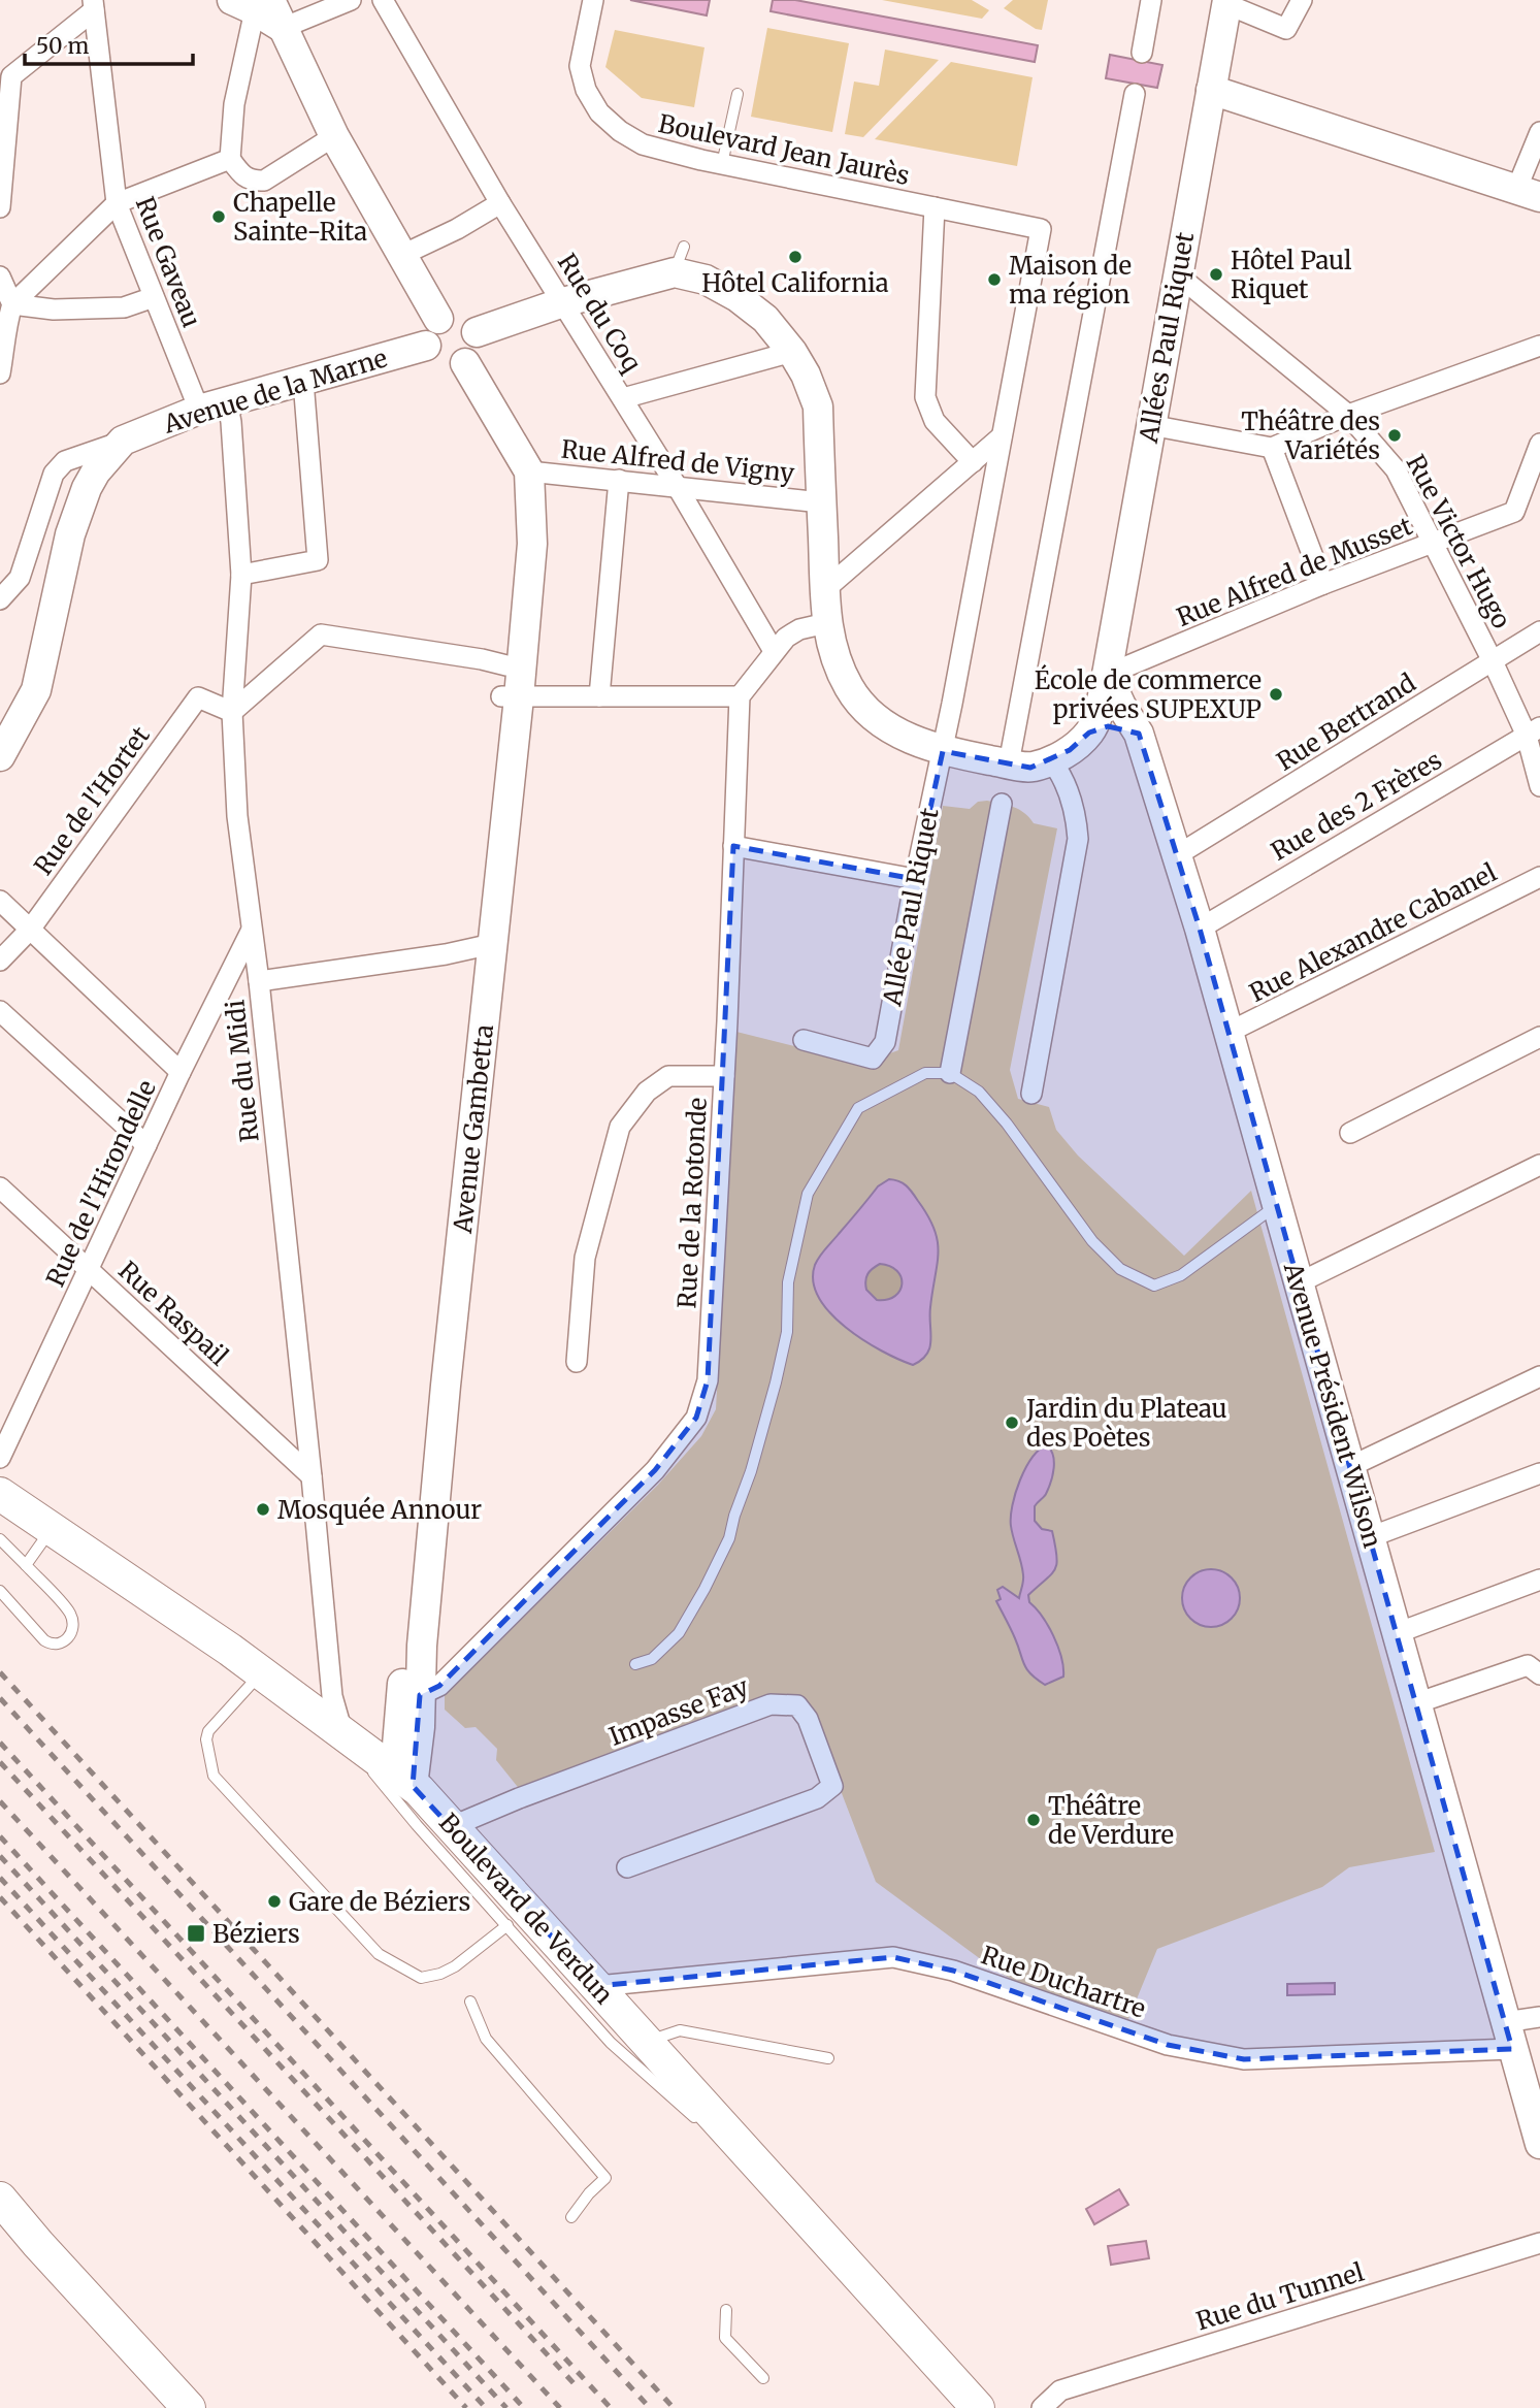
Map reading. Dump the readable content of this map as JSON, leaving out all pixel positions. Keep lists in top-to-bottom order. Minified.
{"streets":{"main road":["Allées Paul Riquet","Avenue de la Marne","Avenue Gambetta","Avenue Président Wilson","Boulevard de Verdun"],"street":["Boulevard Jean Jaurès","Rue Gaveau","Rue du Coq","Rue Alfred de Vigny","Rue Victor Hugo","Rue Alfred de Musset","Rue Bertrand","Rue de l'Hortet","Rue des 2 Frères","Allée Paul Riquet","Rue Alexandre Cabanel","Rue du Midi","Rue de l'Hirondelle","Rue de la Rotonde","Rue Raspail","Impasse Fay","Rue Duchartre","Rue du Tunnel"]},"crossings":[["Boulevard Jean Jaurès","Allée Paul Riquet"],["Rue Gaveau","Avenue de la Marne"],["Rue du Coq","Rue Alfred de Vigny"],["Allées Paul Riquet","Rue Victor Hugo"],["Allées Paul Riquet","Rue Alfred de Musset"],["Allées Paul Riquet","Avenue Président Wilson"],["Avenue de la Marne","Rue du Midi"],["Avenue de la Marne","Avenue Gambetta"],["Rue Alfred de Vigny","Avenue Gambetta"],["Rue Victor Hugo","Rue Alfred de Musset"],["Rue Victor Hugo","Rue Bertrand"],["Rue Victor Hugo","Rue des 2 Frères"],["Rue Alfred de Musset","Avenue Président Wilson"],["Rue Bertrand","Avenue Président Wilson"],["Rue de l'Hortet","Rue du Midi"],["Rue des 2 Frères","Avenue Président Wilson"],["Rue Alexandre Cabanel","Avenue Président Wilson"],["Rue du Midi","Rue de l'Hirondelle"],["Rue du Midi","Rue Raspail"],["Rue du Midi","Boulevard de Verdun"],["Avenue Gambetta","Rue de la Rotonde"],["Avenue Gambetta","Boulevard de Verdun"],["Rue de l'Hirondelle","Rue Raspail"],["Avenue Président Wilson","Rue Duchartre"],["Impasse Fay","Boulevard de Verdun"],["Boulevard de Verdun","Rue Duchartre"]],"places":{"other":["Chapelle Sainte-Rita","Hôtel California","Hôtel Paul Riquet","Maison de ma région","Théâtre des Variétés","École de commerce privées SUPEXUP","Jardin du Plateau des Poètes","Mosquée Annour","Théâtre de Verdure","Gare de Béziers"],"transit":["Béziers"]},"scale_bar":"50 m"}
